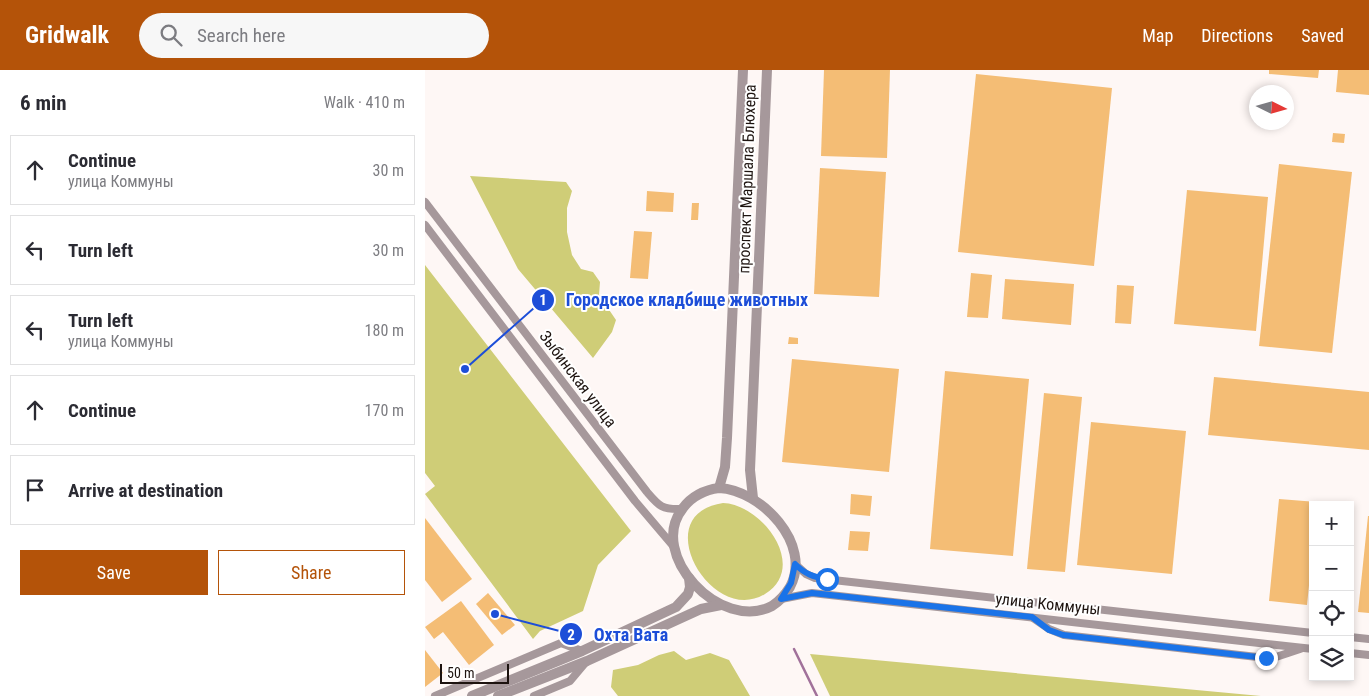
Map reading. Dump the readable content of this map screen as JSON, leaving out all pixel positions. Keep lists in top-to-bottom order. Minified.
{"streets":{"street":["проспект Маршала Блюхера","Зыбинская улица","улица Коммуны"]},"crossings":[["проспект Маршала Блюхера","Зыбинская улица"],["проспект Маршала Блюхера","улица Коммуны"],["Зыбинская улица","улица Коммуны"]],"places":["Городское кладбище животных","Охта Вата"],"scale_bar":"50 m","north":"right","page":{"header":"Gridwalk","search":"Search here","nav":["Map","Directions","Saved"],"heading":["6 min","Walk · 410 m"],"list":[["Continue","улица Коммуны","30 m"],["Turn left","30 m"],["Turn left","улица Коммуны","180 m"],["Continue","170 m"],"Arrive at destination"],"map_buttons":["+","−"],"buttons":["Save","Share"],"scale":"50 m"}}
